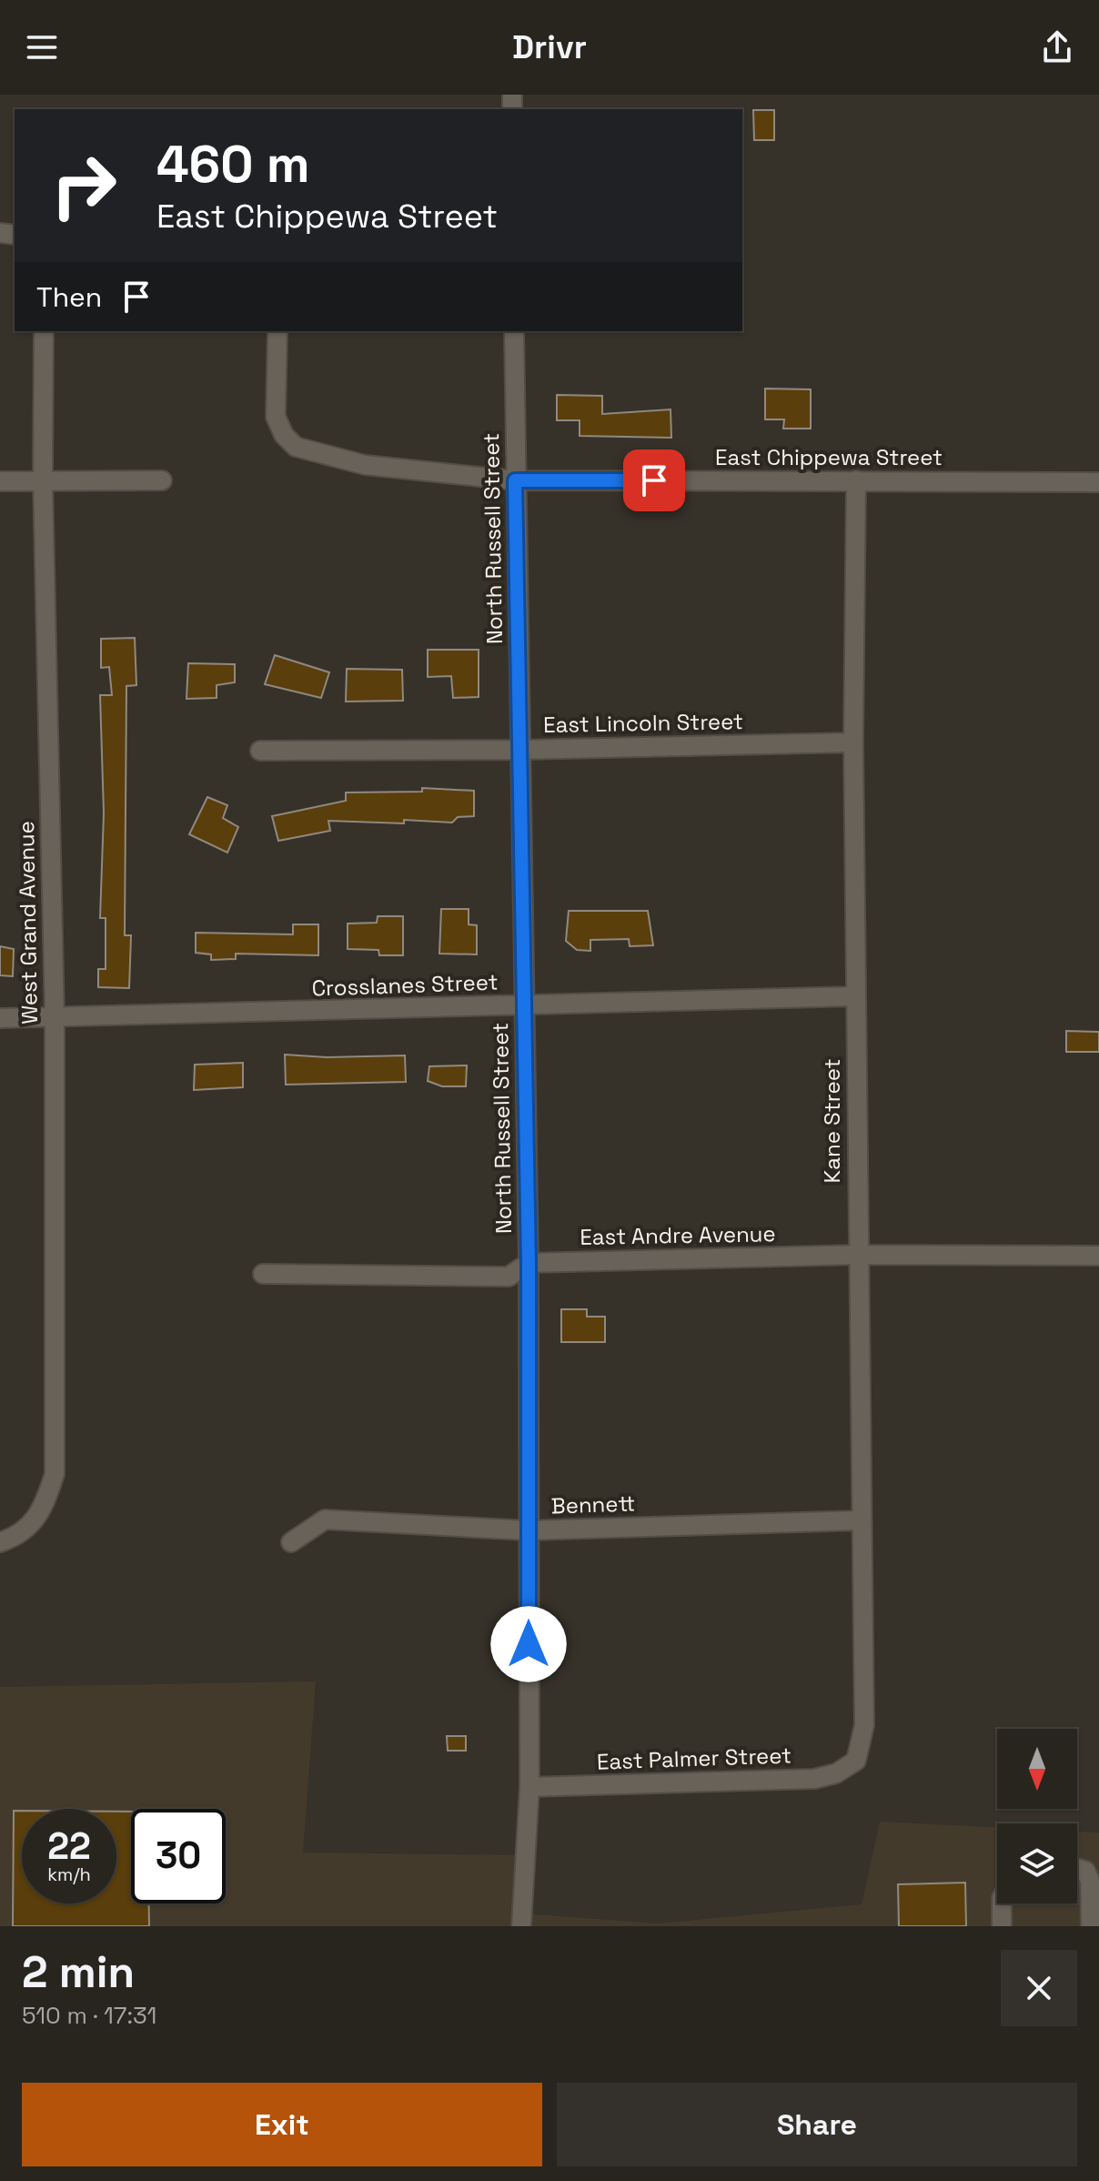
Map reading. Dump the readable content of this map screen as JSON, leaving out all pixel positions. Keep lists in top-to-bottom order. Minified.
{"streets":{"street":["East Chippewa Street","North Russell Street","East Lincoln Street","West Grand Avenue","Crosslanes Street","Kane Street","East Andre Avenue","Bennett","East Palmer Street"]},"crossings":[["East Chippewa Street","North Russell Street"],["East Chippewa Street","Kane Street"],["North Russell Street","East Lincoln Street"],["North Russell Street","Crosslanes Street"],["North Russell Street","East Andre Avenue"],["North Russell Street","Bennett"],["North Russell Street","East Palmer Street"],["East Lincoln Street","Kane Street"],["West Grand Avenue","Crosslanes Street"],["Crosslanes Street","Kane Street"],["Kane Street","East Andre Avenue"],["Kane Street","Bennett"],["Kane Street","East Palmer Street"]],"north":"bottom","page":{"header":"Drivr","turn":["460 m","East Chippewa Street"],"then":"Then","speed":"22 km/h","limit":"30","heading":["2 min","510 m · 17:31"],"buttons":["Exit","Share"]}}
